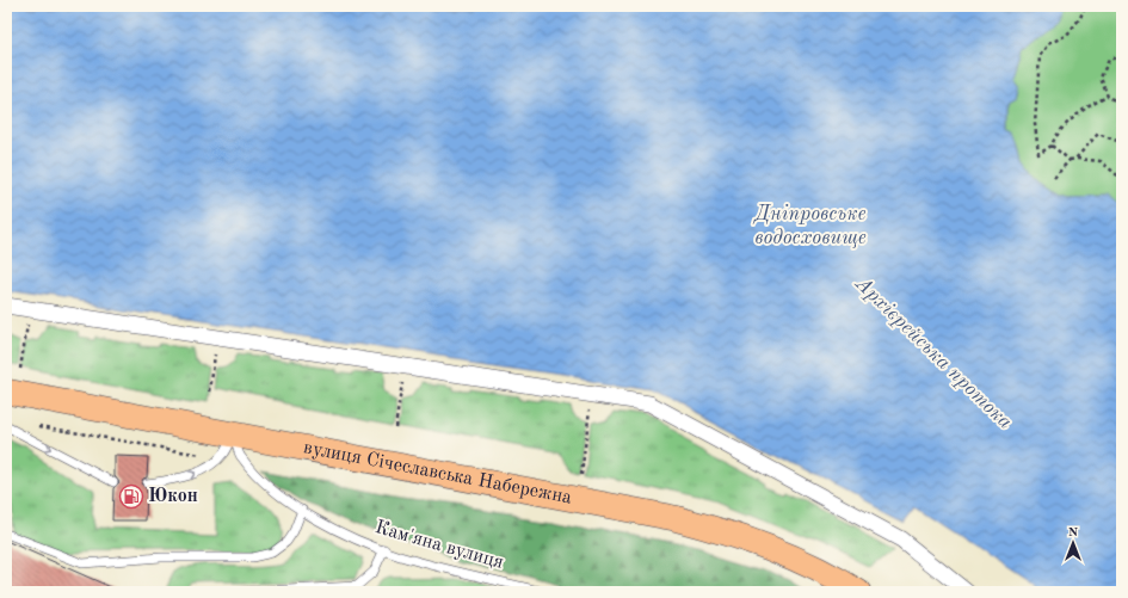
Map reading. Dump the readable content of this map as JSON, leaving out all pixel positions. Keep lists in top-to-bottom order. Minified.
{"streets":{"main road":["вулиця Січеславська Набережна"],"lane":["Кам'яна вулиця"]},"crossings":[["вулиця Січеславська Набережна","Кам'яна вулиця"]],"water":["Дніпровське водосховище","Архієрейська протока"],"places":{"fuel station":["Юкон"]},"north":"top"}
